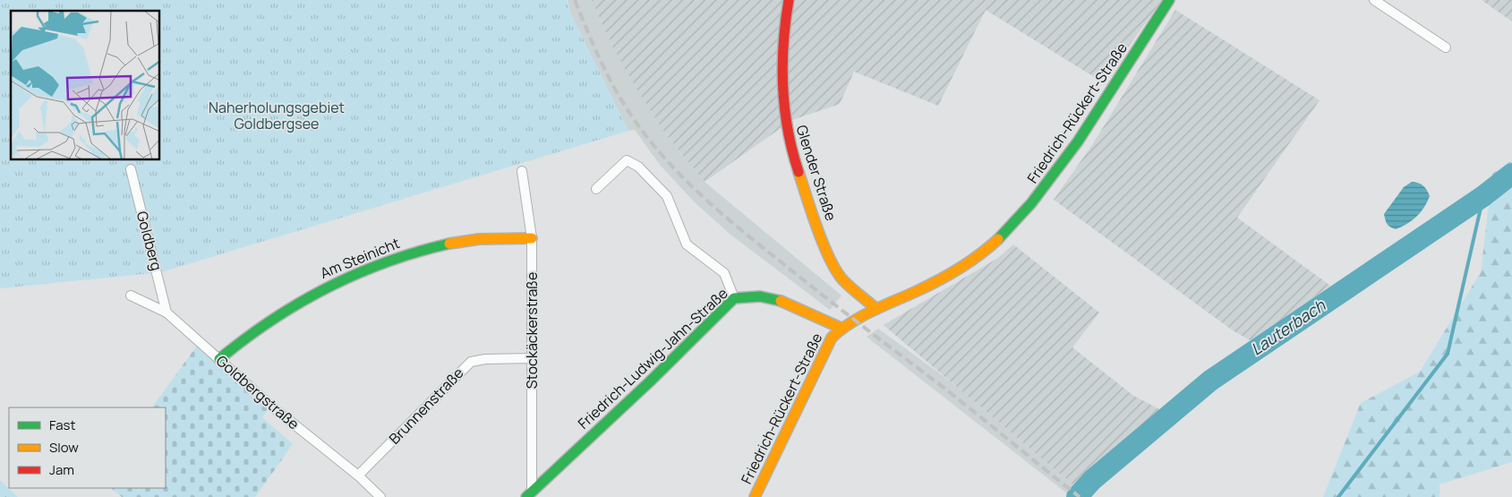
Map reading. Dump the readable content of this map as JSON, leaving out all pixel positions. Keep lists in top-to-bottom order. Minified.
{"streets":{"street":["Friedrich-Rückert-Straße","Glender Straße","Goldberg","Am Steinicht","Stockäckerstraße","Friedrich-Ludwig-Jahn-Straße","Goldbergstraße","Brunnenstraße"]},"crossings":[["Friedrich-Rückert-Straße","Glender Straße"],["Friedrich-Rückert-Straße","Friedrich-Ludwig-Jahn-Straße"],["Goldberg","Goldbergstraße"],["Am Steinicht","Stockäckerstraße"],["Am Steinicht","Goldbergstraße"],["Stockäckerstraße","Friedrich-Ludwig-Jahn-Straße"],["Stockäckerstraße","Brunnenstraße"],["Goldbergstraße","Brunnenstraße"]],"water":["Lauterbach"],"parks":["Naherholungsgebiet Goldbergsee"],"legend":["Fast","Slow","Jam"]}
